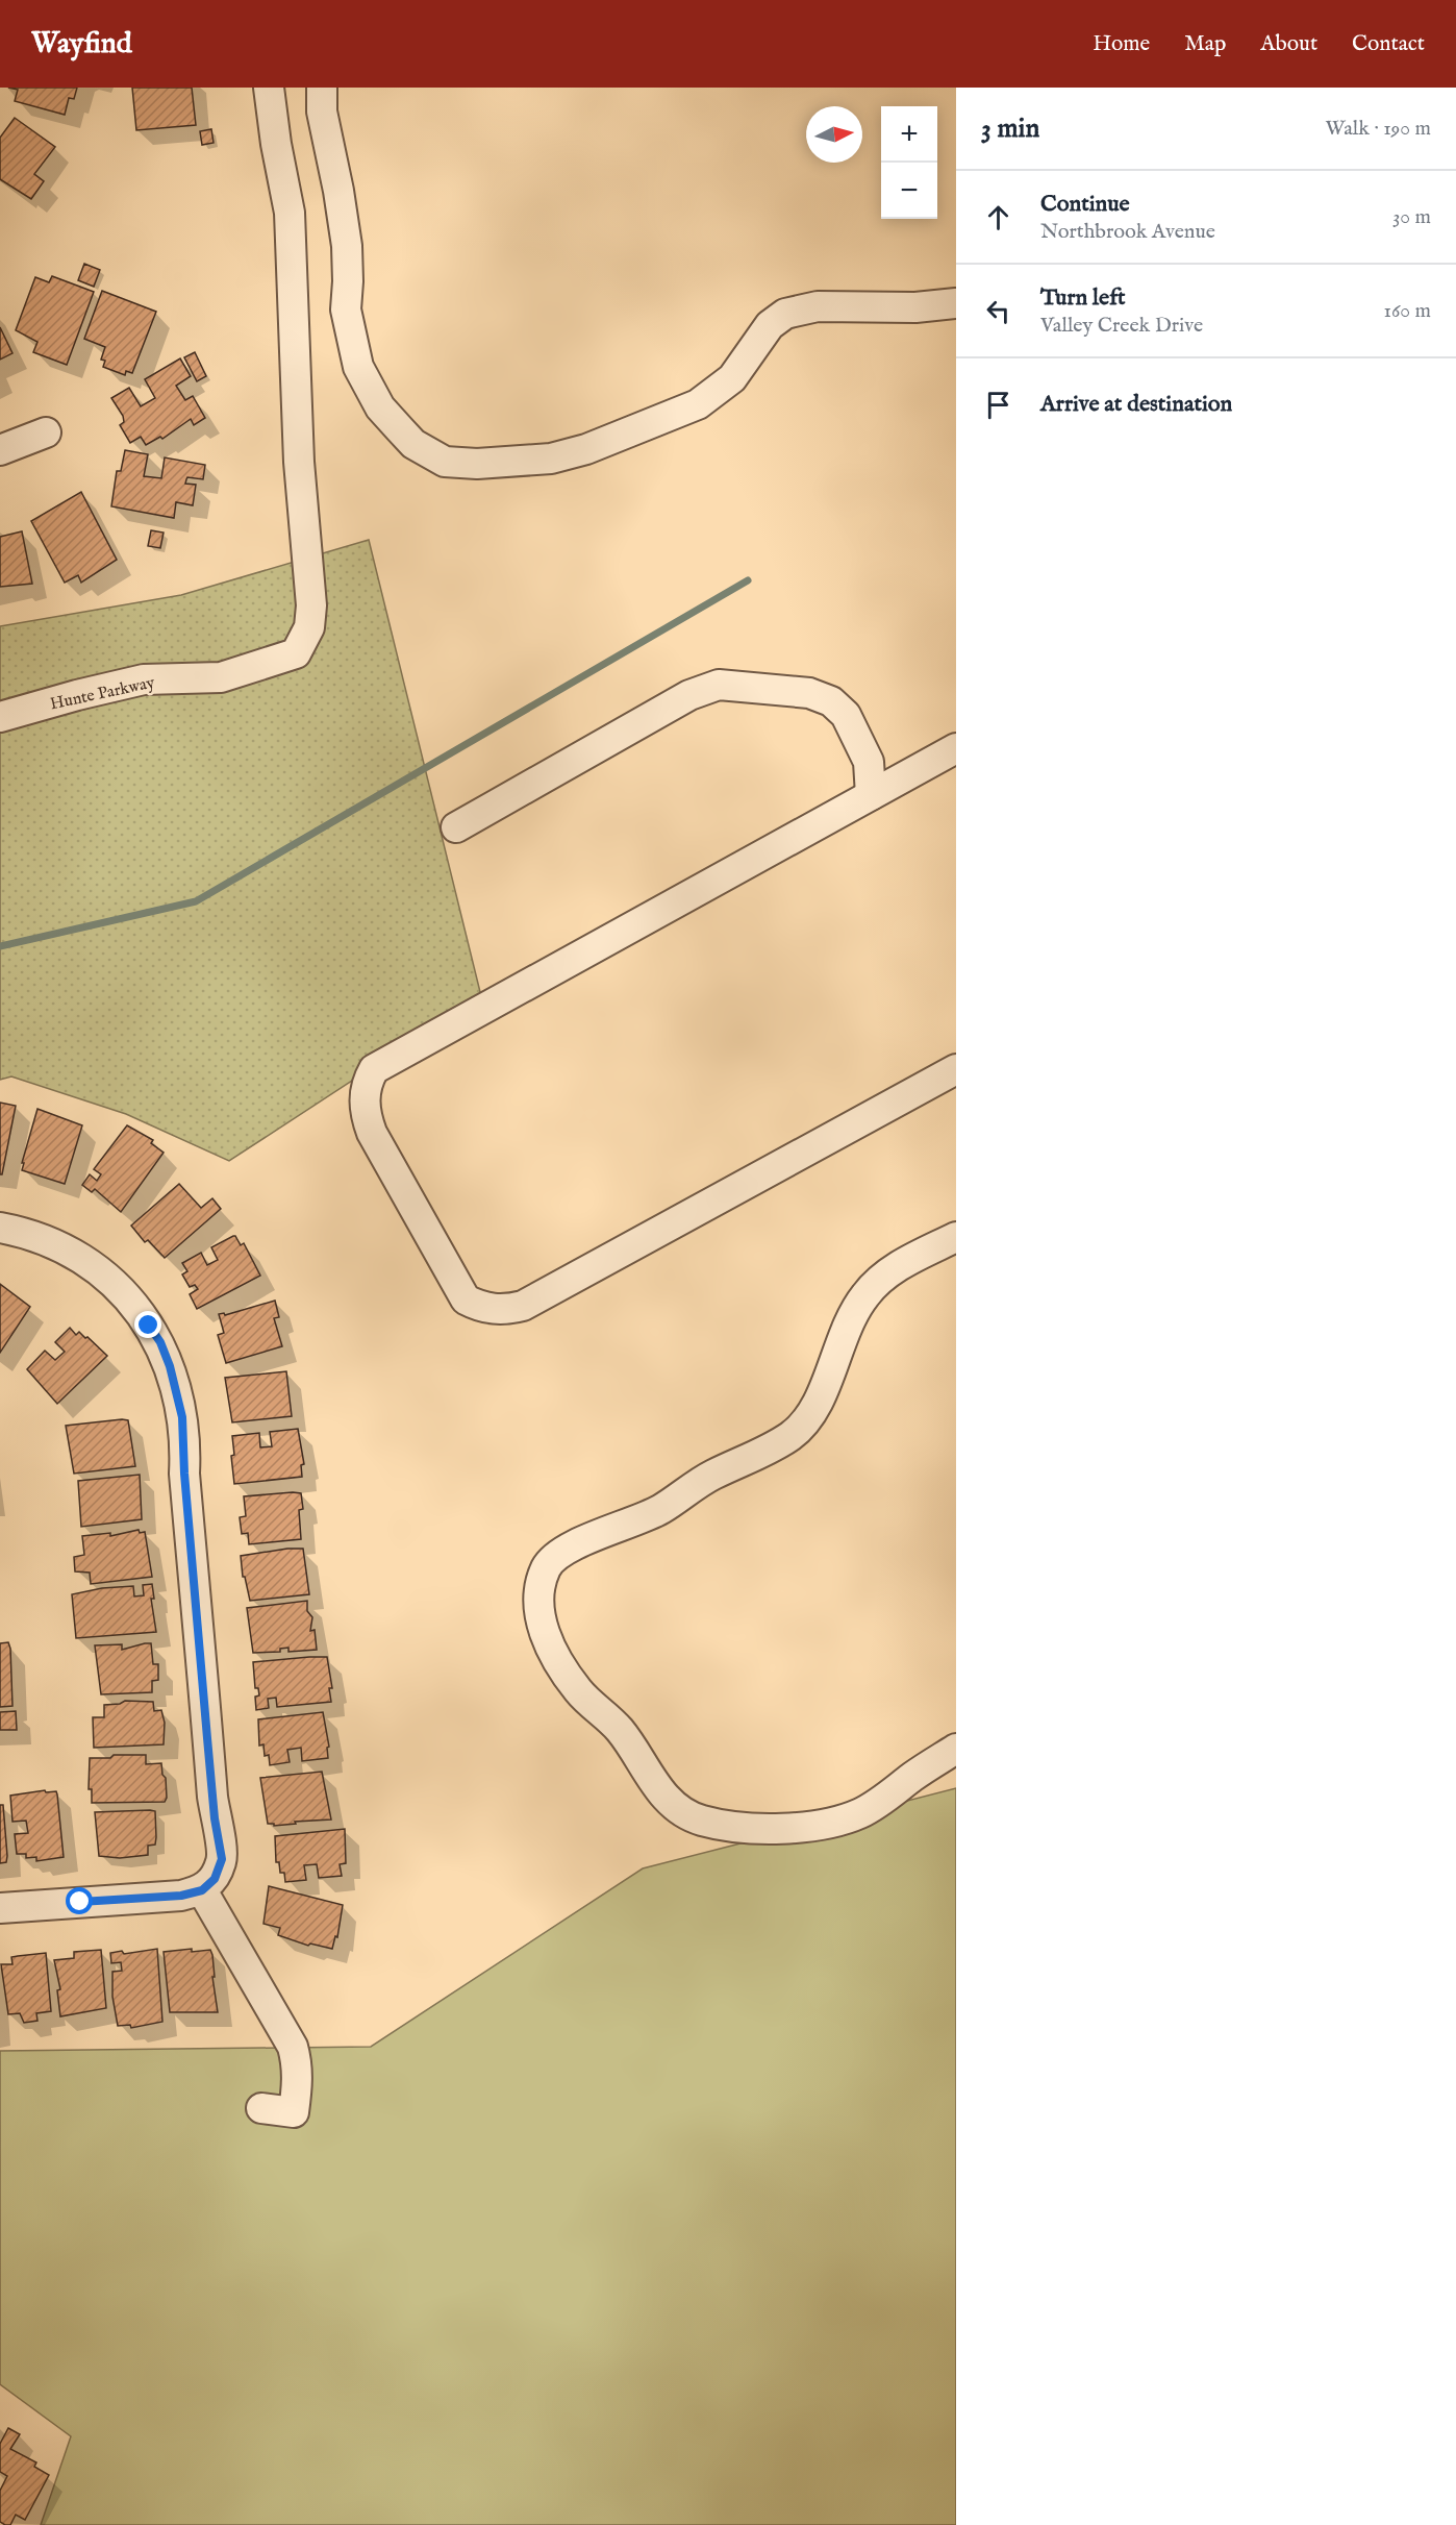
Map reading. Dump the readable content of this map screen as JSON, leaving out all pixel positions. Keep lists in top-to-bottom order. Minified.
{"streets":{"street":["Hunte Parkway"]},"north":"right","page":{"header":"Wayfind","nav":["Home","Map","About","Contact"],"heading":["3 min","Walk · 190 m"],"map_buttons":["+","−"],"list":[["Continue","Northbrook Avenue","30 m"],["Turn left","Valley Creek Drive","160 m"],"Arrive at destination"]}}
